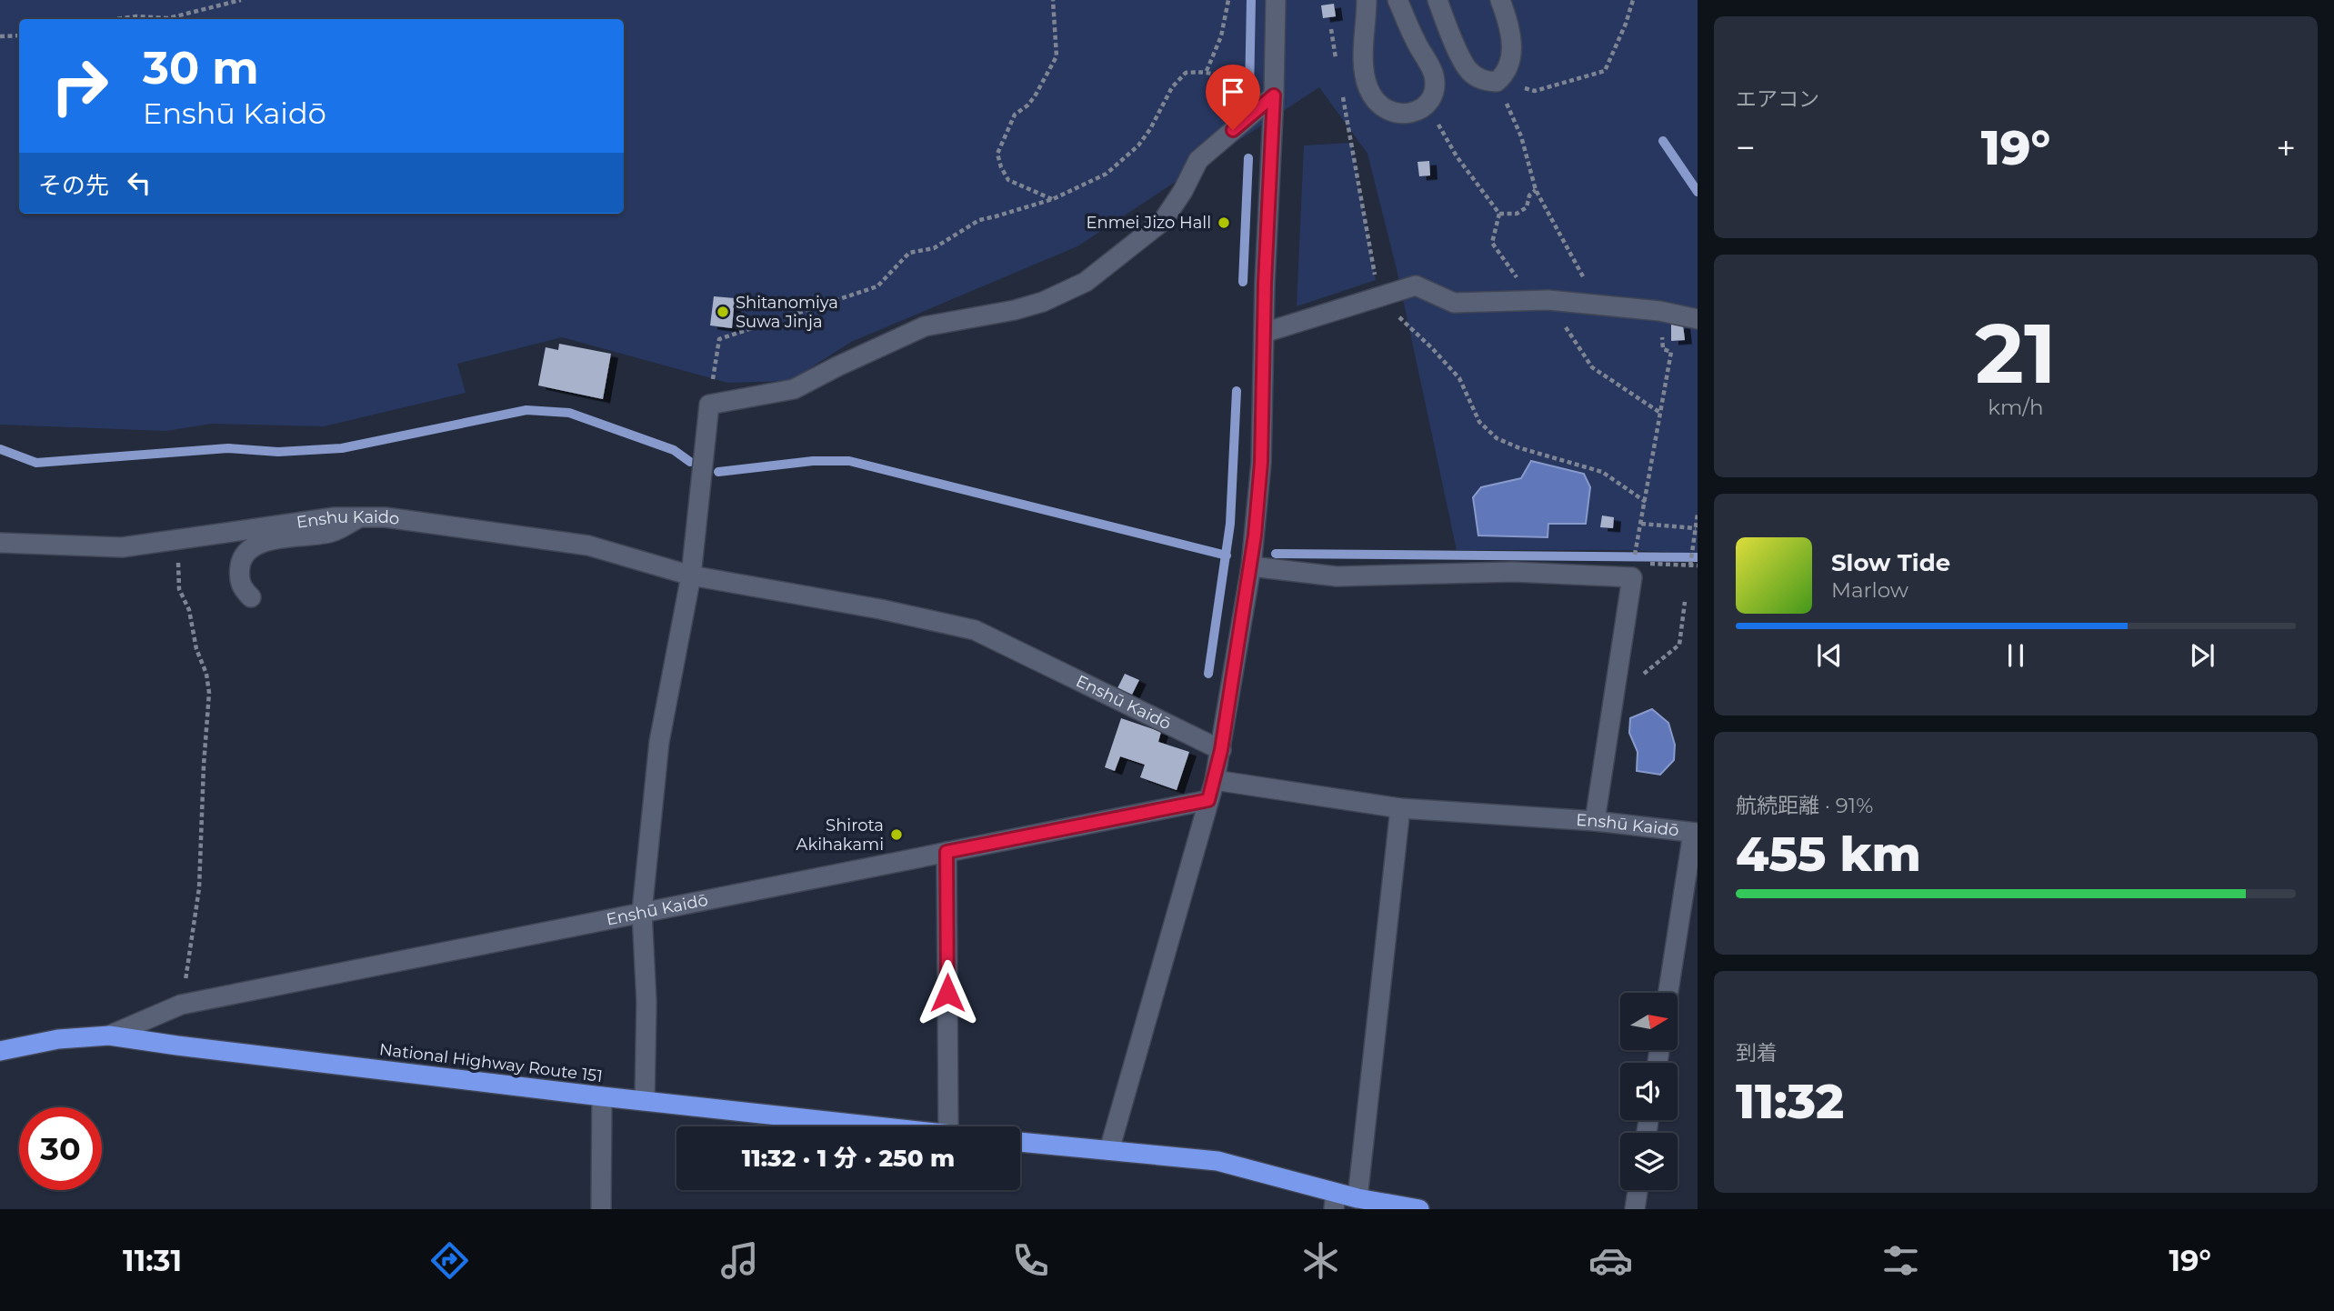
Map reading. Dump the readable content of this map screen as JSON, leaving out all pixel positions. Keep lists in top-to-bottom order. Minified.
{"streets":{"highway":["National Highway Route 151"],"street":["Enshu Kaido","Enshū Kaidō"]},"crossings":[["Enshu Kaido","Enshū Kaidō"],["Enshū Kaidō","National Highway Route 151"]],"places":["Enmei Jizo Hall","Shitanomiya Suwa Jinja","Shirota Akihakami"],"north":"right","page":{"tile":["エアコン",["21","km/h"],["航続距離 · 91%","455 km"],["到着","11:32"]],"turn":["30 m","Enshū Kaidō"],"heat":["−","19°","+"],"then":"その先","song":["Slow Tide","Marlow"],"limit":"30","trip":"11:32 · 1 分 · 250 m","tabs":["11:31","19°"]}}
